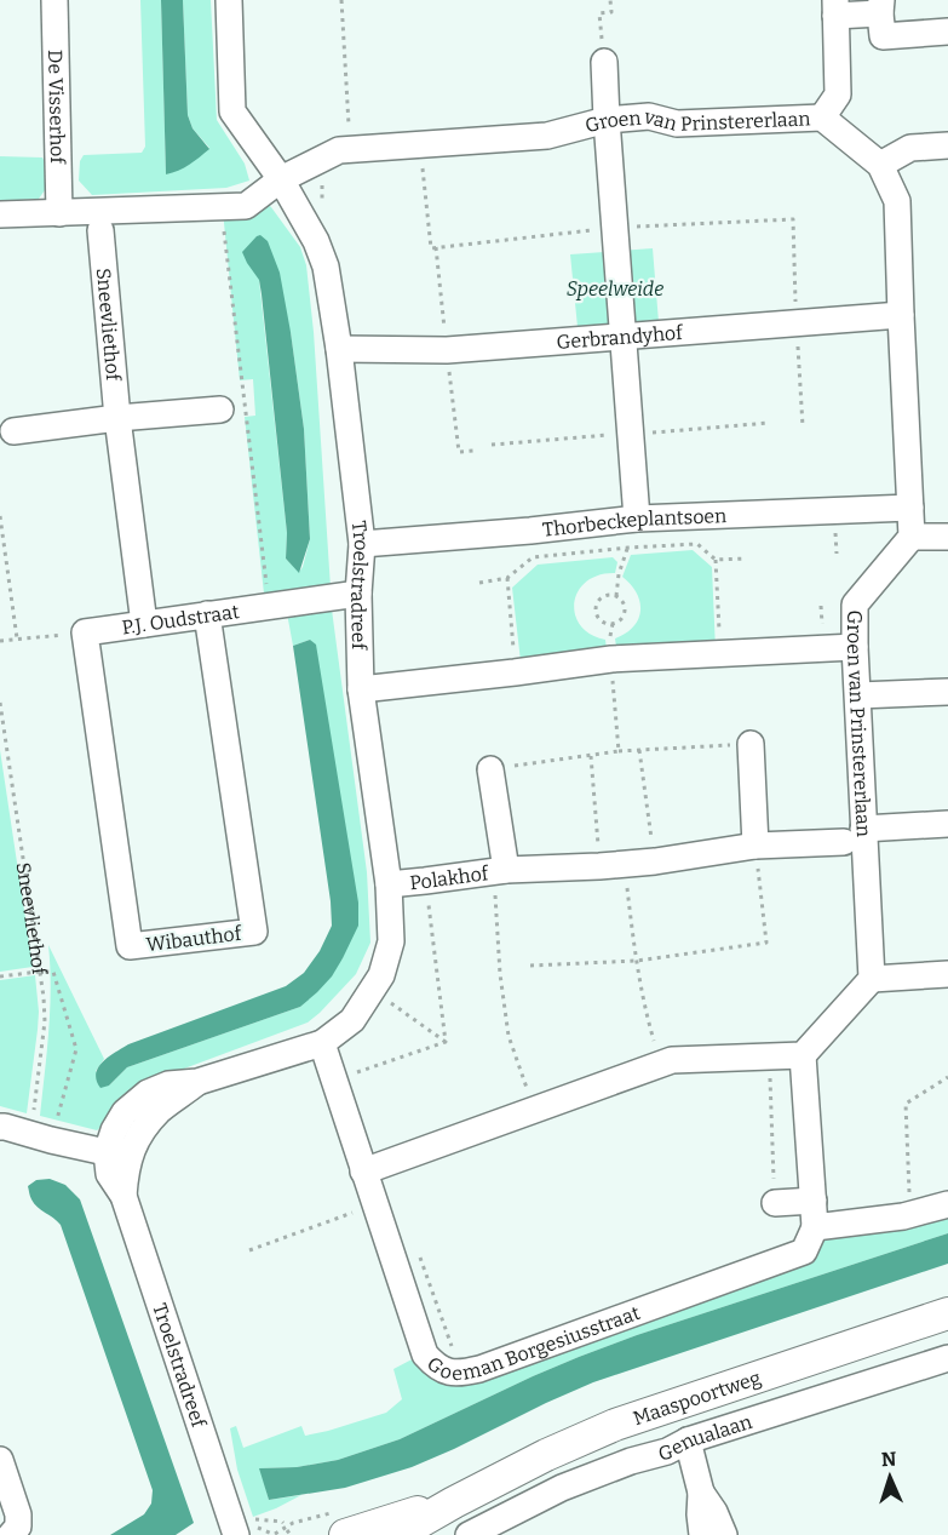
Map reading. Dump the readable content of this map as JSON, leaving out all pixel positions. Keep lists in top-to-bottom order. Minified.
{"streets":{"main road":["Maaspoortweg"],"street":["De Visserhof","Groen van Prinstererlaan","Sneevliethof","Gerbrandyhof","Thorbeckeplantsoen","Troelstradreef","P.J. Oudstraat","Polakhof","Wibauthof","Goeman Borgesiusstraat","Genualaan"]},"crossings":[["De Visserhof","Groen van Prinstererlaan"],["Groen van Prinstererlaan","Gerbrandyhof"],["Groen van Prinstererlaan","Thorbeckeplantsoen"],["Groen van Prinstererlaan","Troelstradreef"],["Groen van Prinstererlaan","Polakhof"],["Sneevliethof","P.J. Oudstraat"],["Gerbrandyhof","Troelstradreef"],["Thorbeckeplantsoen","Troelstradreef"],["Troelstradreef","P.J. Oudstraat"],["Troelstradreef","Polakhof"],["P.J. Oudstraat","Wibauthof"]],"parks":["Speelweide"],"north":"top"}
